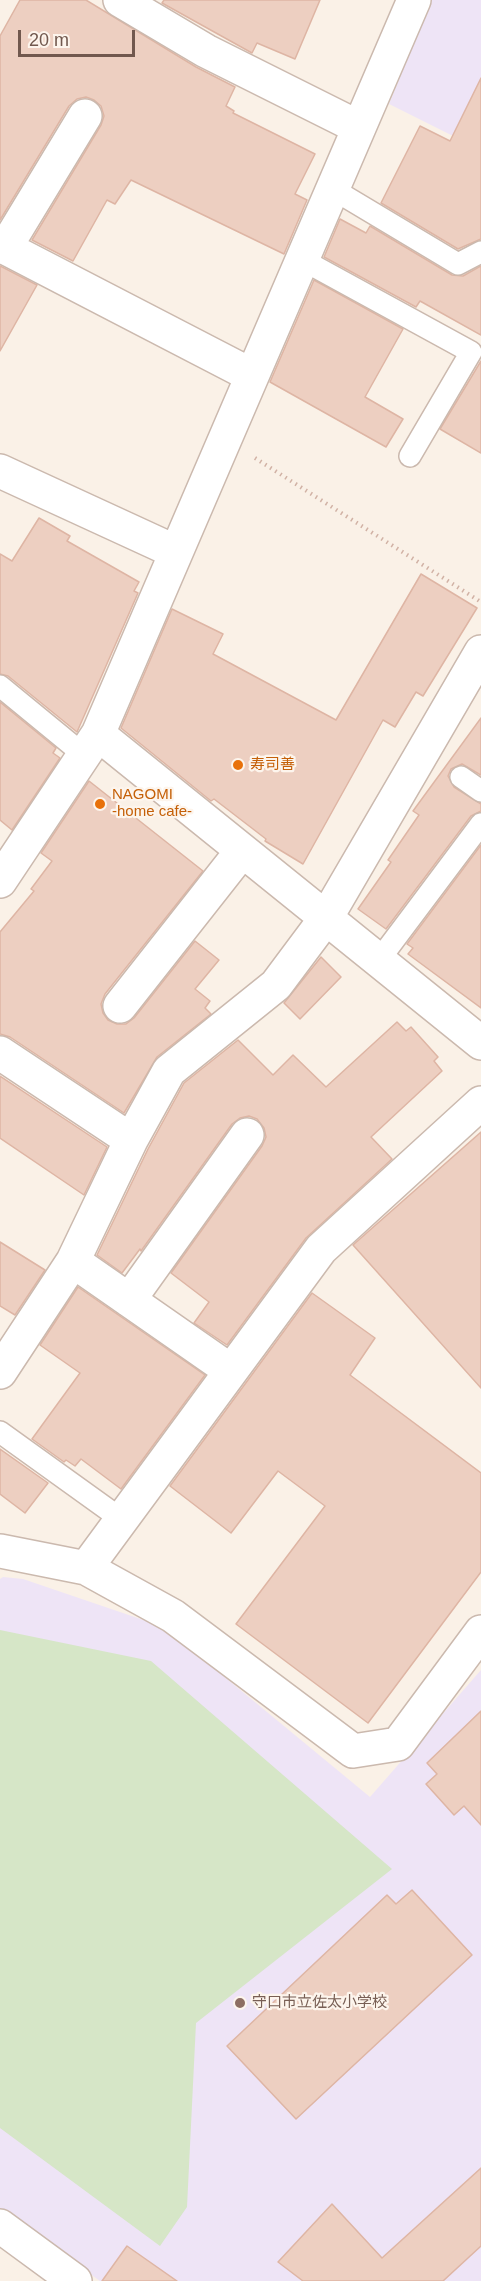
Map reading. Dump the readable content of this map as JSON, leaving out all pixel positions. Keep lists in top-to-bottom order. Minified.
{"places":["寿司善","NAGOMI -home cafe-","守口市立佐太小学校"],"scale_bar":"20 m"}
